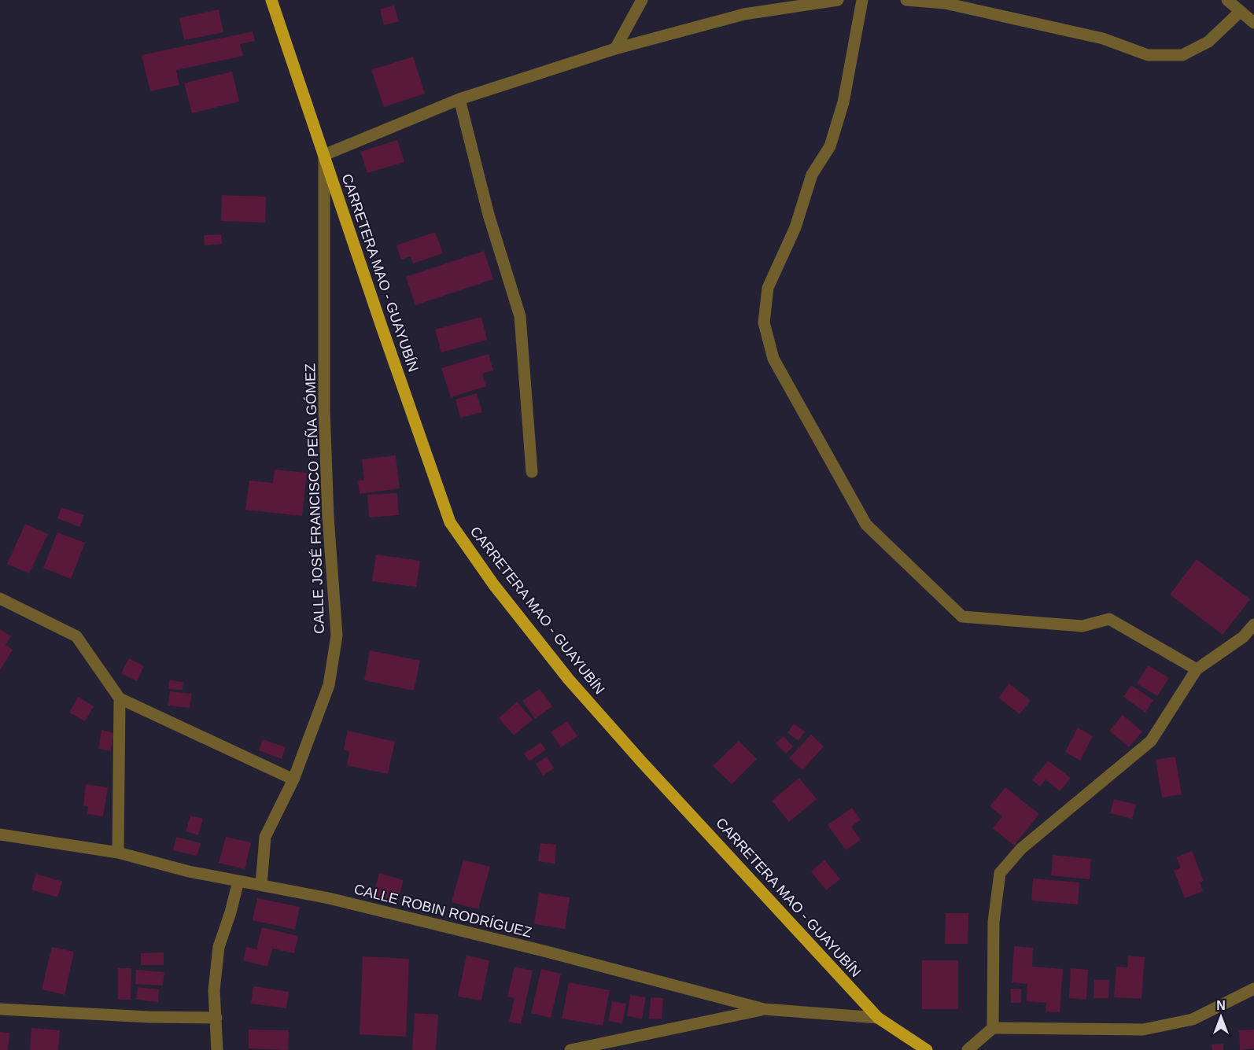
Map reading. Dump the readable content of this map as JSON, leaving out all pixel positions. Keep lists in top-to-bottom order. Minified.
{"streets":{"main road":["CARRETERA MAO - GUAYUBÍN"],"street":["CALLE JOSÉ FRANCISCO PEÑA GÓMEZ","CALLE ROBIN RODRÍGUEZ"]},"crossings":[["CARRETERA MAO - GUAYUBÍN","CALLE JOSÉ FRANCISCO PEÑA GÓMEZ"],["CARRETERA MAO - GUAYUBÍN","CALLE ROBIN RODRÍGUEZ"],["CALLE JOSÉ FRANCISCO PEÑA GÓMEZ","CALLE ROBIN RODRÍGUEZ"]],"north":"top"}
